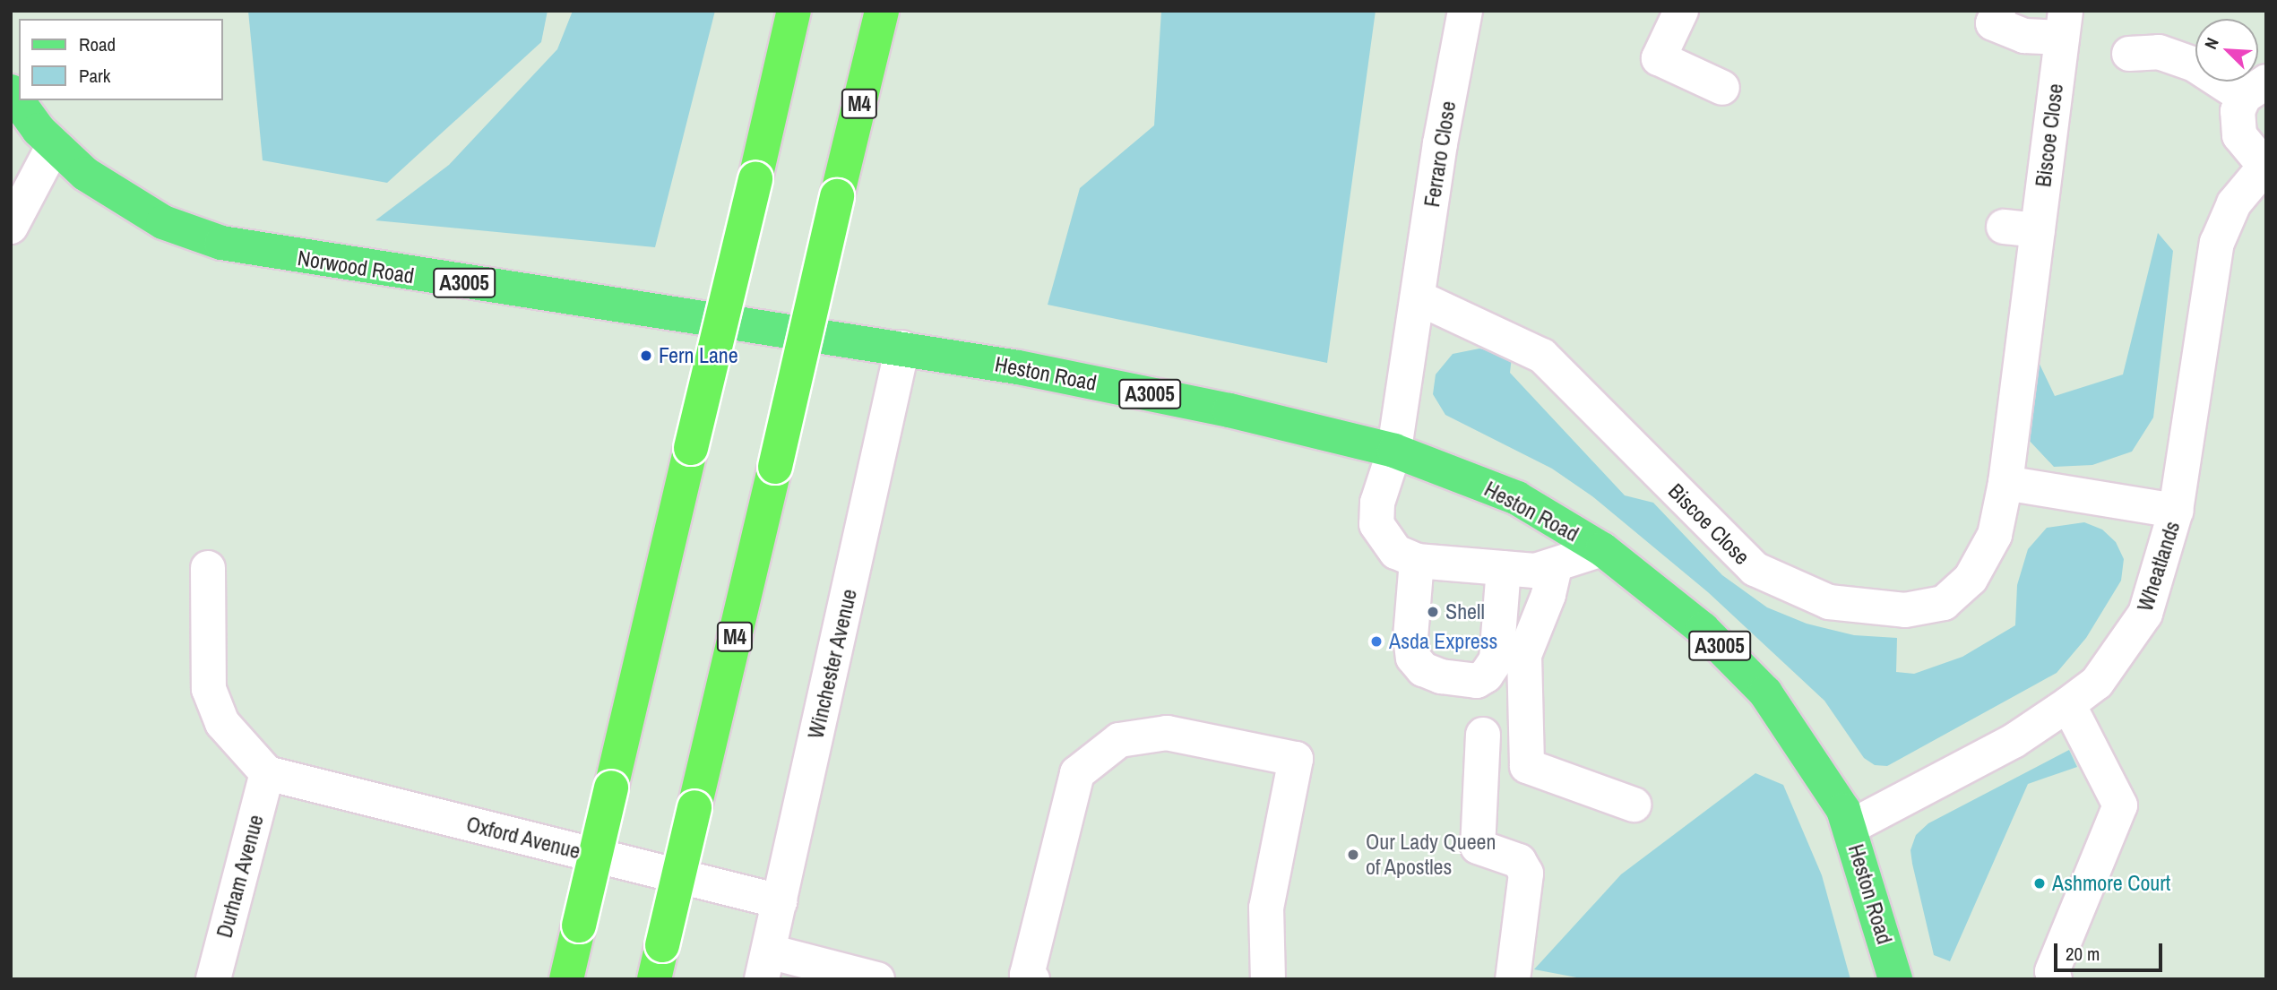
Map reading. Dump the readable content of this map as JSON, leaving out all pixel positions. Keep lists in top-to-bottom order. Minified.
{"streets":{"highway":["M4"],"main road":["Norwood Road","A3005","Heston Road"],"street":["Biscoe Close","Ferraro Close","Wheatlands","Winchester Avenue","Oxford Avenue","Durham Avenue"]},"crossings":[["Biscoe Close","Ferraro Close"],["Ferraro Close","Heston Road"],["Norwood Road","Heston Road"],["Norwood Road","Winchester Avenue"],["Heston Road","Wheatlands"],["Heston Road","Winchester Avenue"],["Winchester Avenue","Oxford Avenue"],["Oxford Avenue","Durham Avenue"]],"places":["Fern Lane","Shell","Asda Express","Our Lady Queen of Apostles","Ashmore Court"],"legend":["Road","Park"],"scale_bar":"20 m","north":"top left"}
